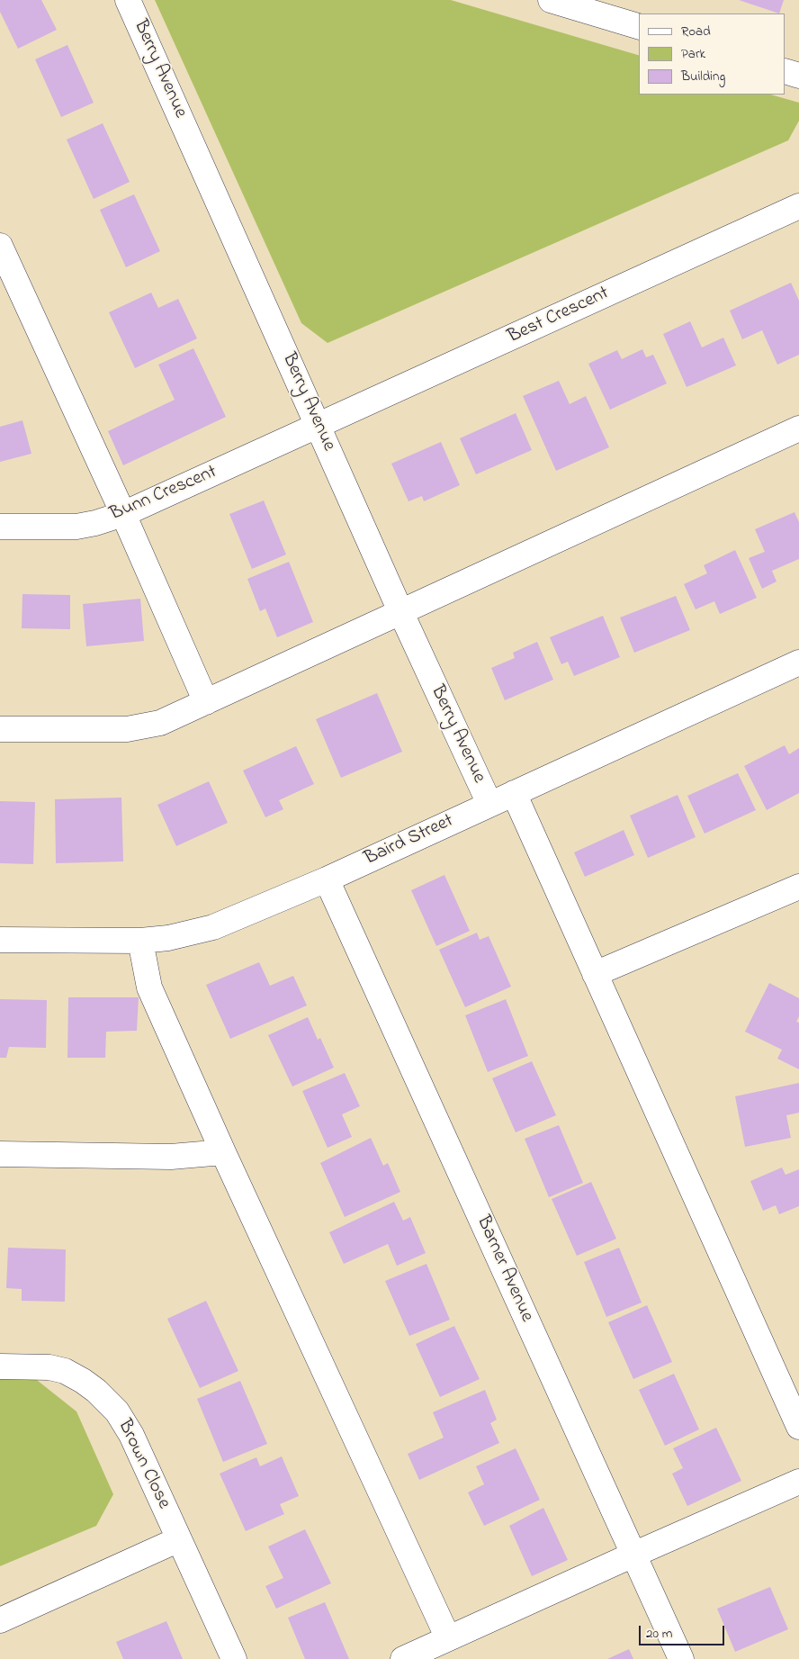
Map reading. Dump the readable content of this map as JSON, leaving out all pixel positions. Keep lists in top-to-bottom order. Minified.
{"streets":{"street":["Berry Avenue","Best Crescent","Bunn Crescent","Baird Street","Barner Avenue","Brown Close"]},"crossings":[["Berry Avenue","Best Crescent"],["Berry Avenue","Bunn Crescent"],["Berry Avenue","Baird Street"],["Best Crescent","Bunn Crescent"],["Baird Street","Barner Avenue"]],"legend":["Road","Park","Building"],"scale_bar":"20 m"}
